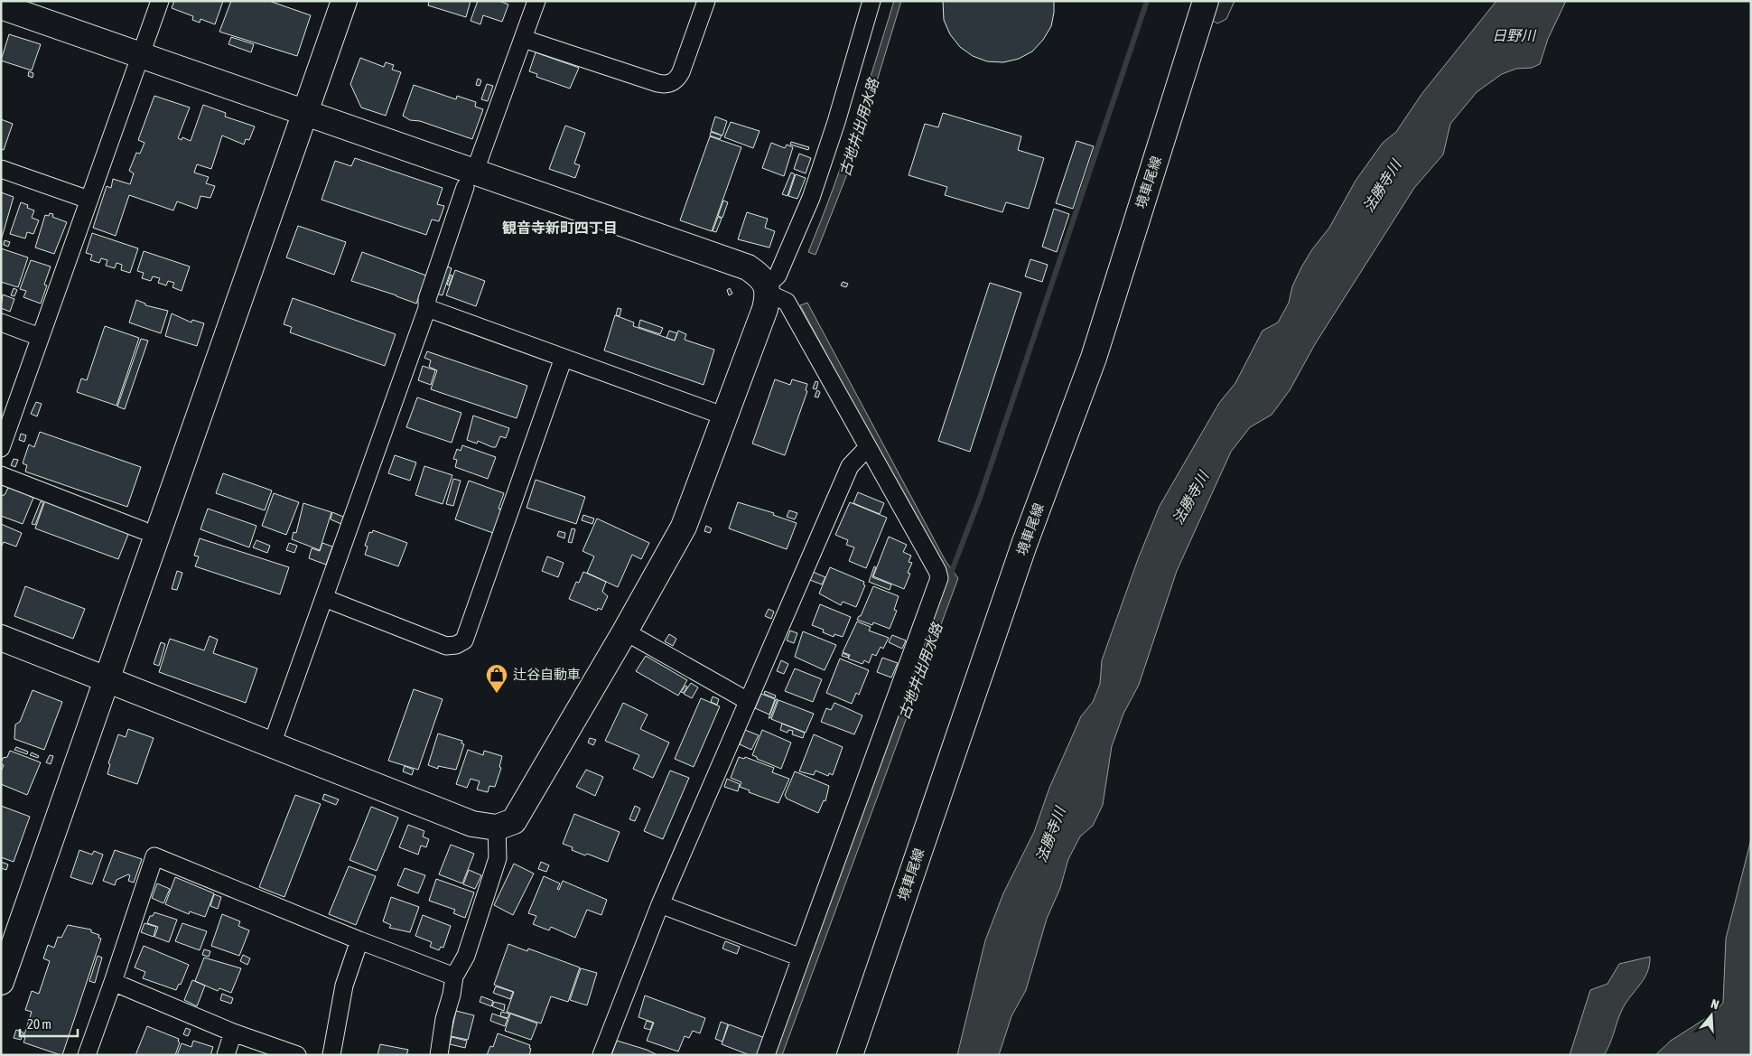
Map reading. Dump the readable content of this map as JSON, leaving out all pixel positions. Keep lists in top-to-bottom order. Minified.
{"streets":{"street":["境車尾線"]},"districts":["観音寺新町四丁目"],"water":["日野川","古地井出用水路","法勝寺川"],"places":{"shop":["辻谷自動車"]},"scale_bar":"20 m","north":"top"}
